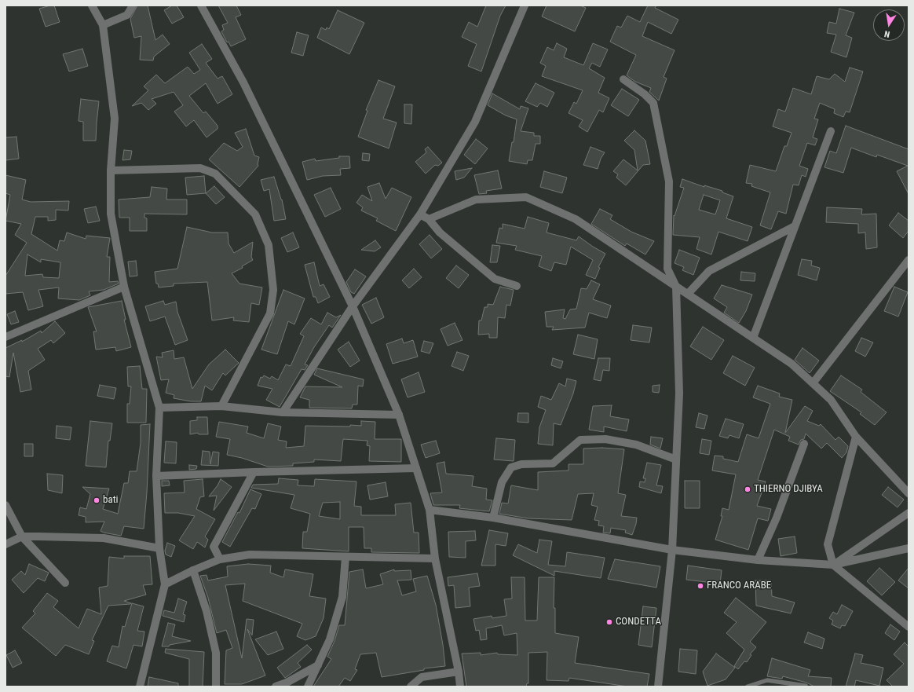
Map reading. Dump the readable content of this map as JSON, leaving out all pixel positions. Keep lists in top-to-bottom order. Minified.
{"places":["THIERNO DJIBYA","bati","FRANCO ARABE","CONDETTA"],"north":"bottom"}
